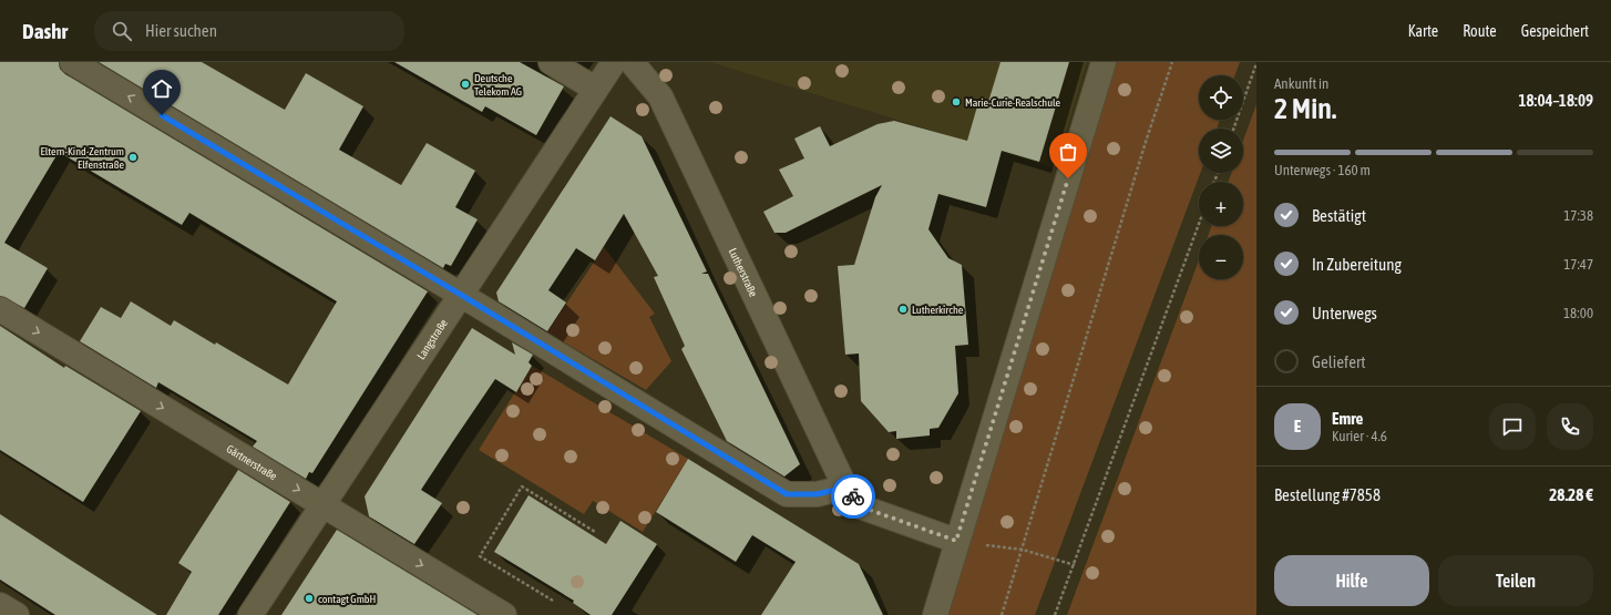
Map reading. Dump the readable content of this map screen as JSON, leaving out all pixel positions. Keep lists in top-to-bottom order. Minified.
{"streets":{"street":["Lutherstraße","Langstraße","Gärtnerstraße"]},"crossings":[["Langstraße","Gärtnerstraße"]],"one_way":["Gärtnerstraße"],"places":["Deutsche Telekom AG","Marie-Curie-Realschule","Eltern-Kind-Zentrum Elfenstraße","Lutherkirche","contagt GmbH"],"page":{"header":"Dashr","search":"Hier suchen","nav":["Karte","Route","Gespeichert"],"heading":["2 Min.","Ankunft in","18:04–18:09"],"panel":["Emre","Kurier · 4.6","Bestellung #7858","28.28 €"],"map_buttons":["+","−"],"bar":"Unterwegs · 160 m","list":[["Bestätigt","17:38"],["In Zubereitung","17:47"],["Unterwegs","18:00"],"Geliefert"],"round":"E","buttons":["Hilfe","Teilen"]}}
